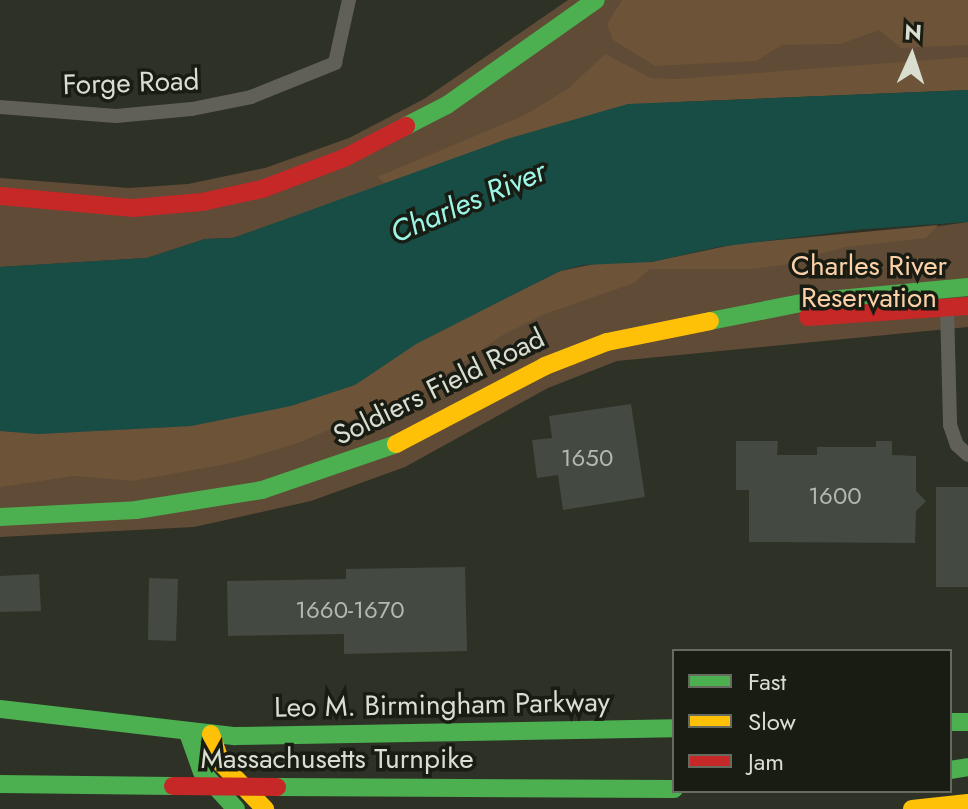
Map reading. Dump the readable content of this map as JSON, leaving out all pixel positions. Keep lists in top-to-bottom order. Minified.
{"streets":{"main road":["Soldiers Field Road","Leo M. Birmingham Parkway","Massachusetts Turnpike"],"street":["Forge Road"]},"water":["Charles River"],"parks":["Charles River Reservation"],"house_numbers":["1650","1600","1660-1670"],"legend":["Fast","Slow","Jam"],"north":"top"}
